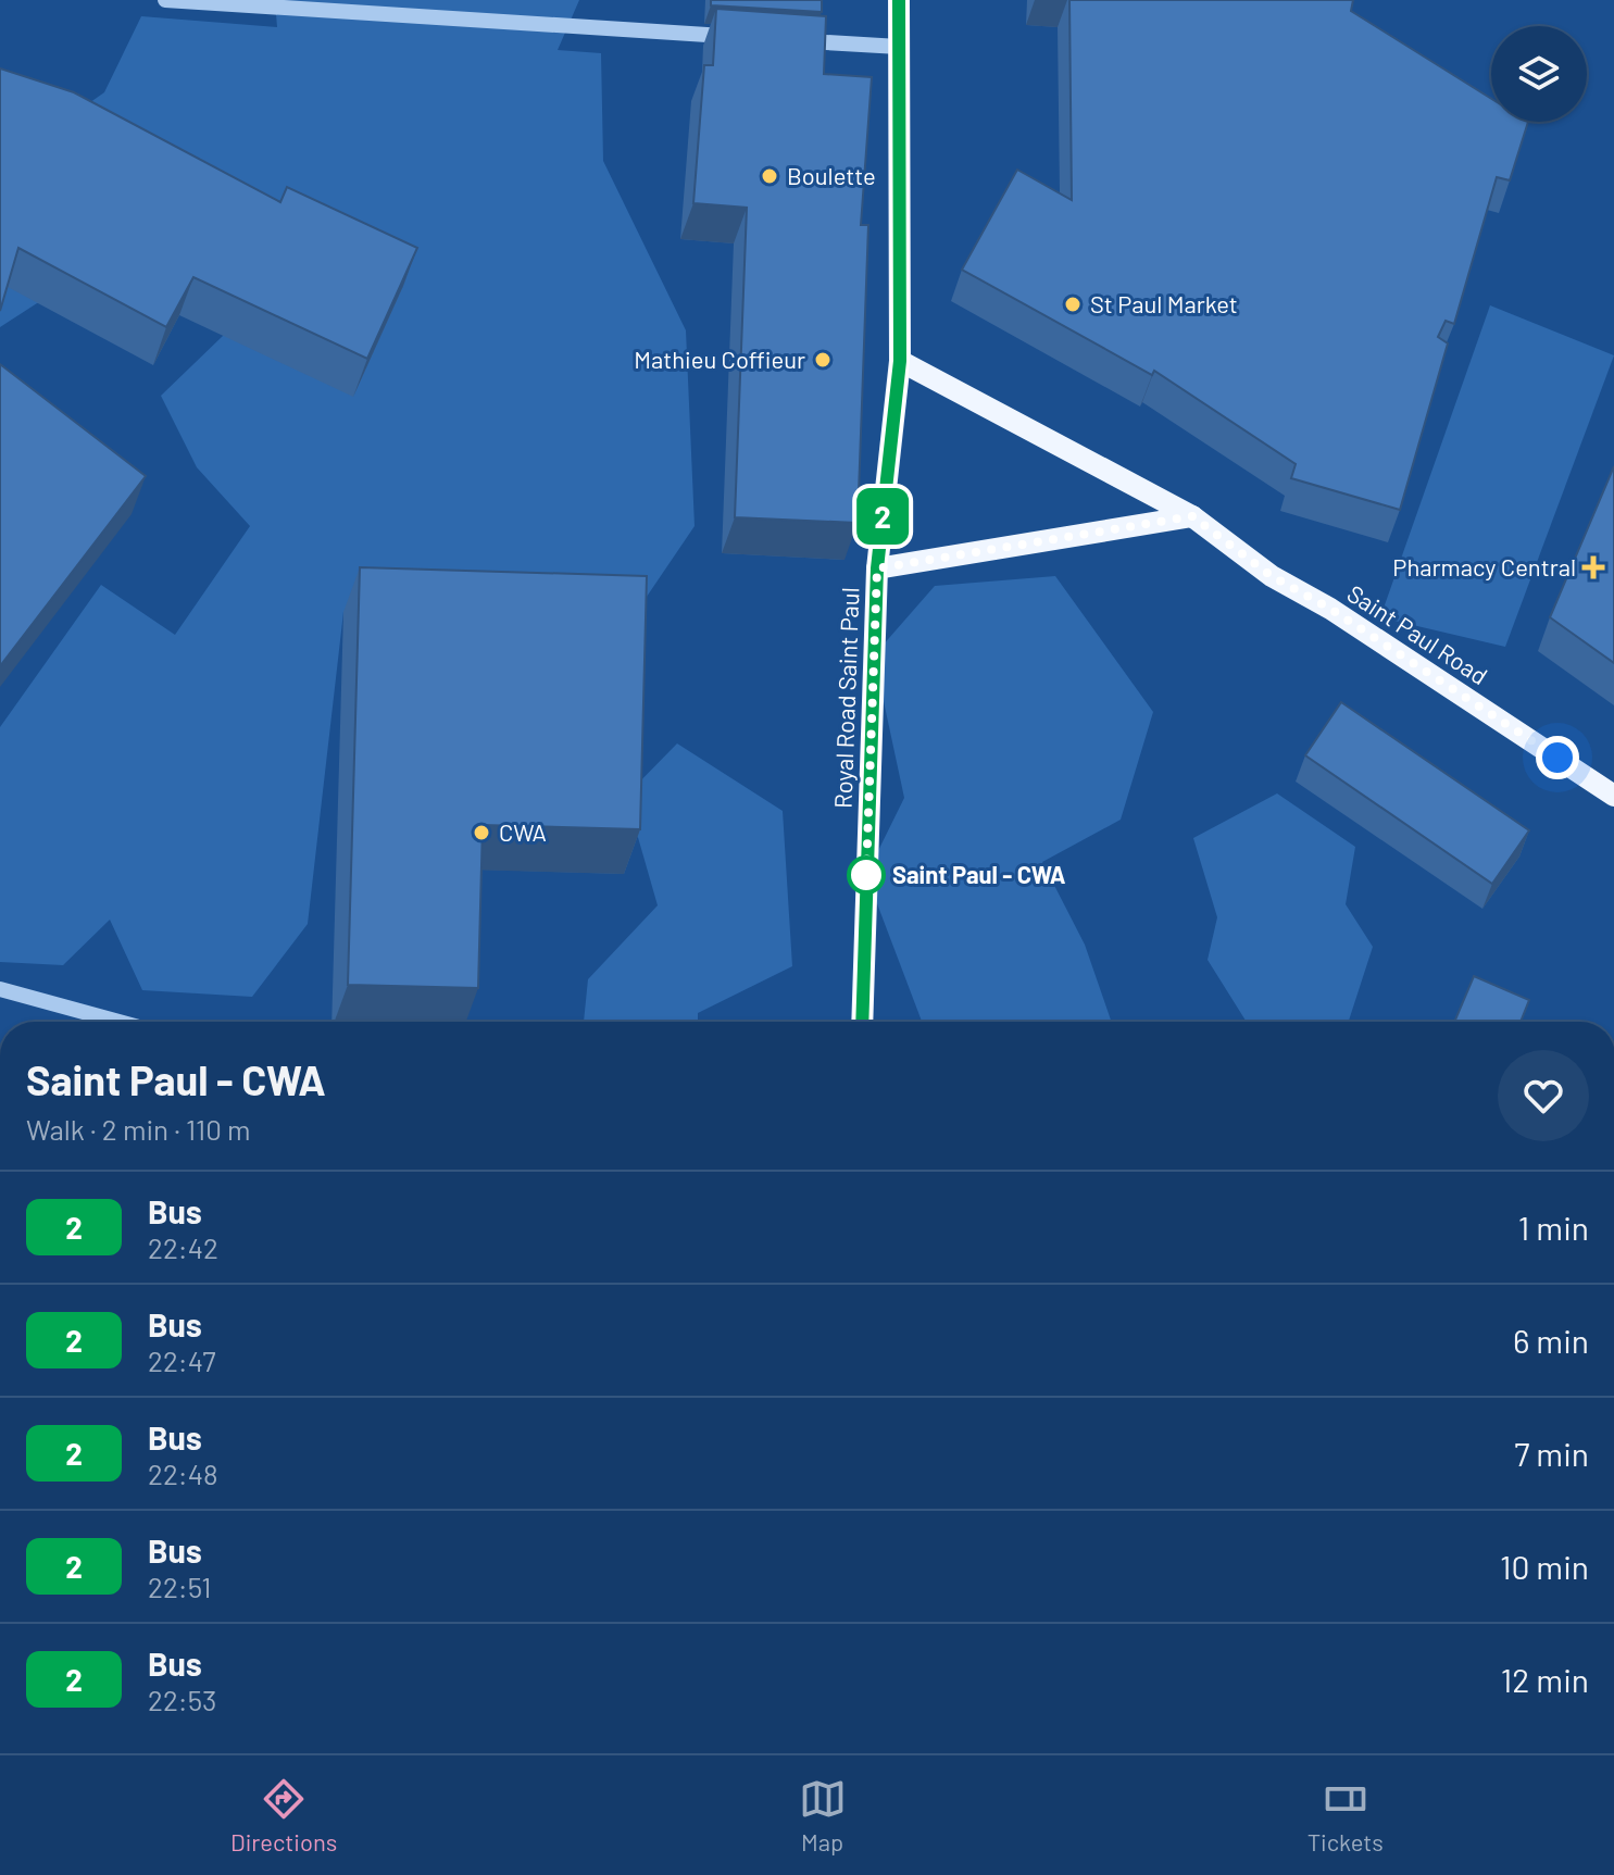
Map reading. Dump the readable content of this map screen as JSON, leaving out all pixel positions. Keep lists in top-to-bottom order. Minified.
{"streets":{"main road":["Saint Paul Road","Royal Road Saint Paul"]},"crossings":[["Saint Paul Road","Royal Road Saint Paul"]],"places":{"other":["Boulette","St Paul Market","Mathieu Coffieur","CWA","Saint Paul - CWA"],"health":["Pharmacy Central"]},"lines":["bus line 2"],"page":{"on_map":"2","heading":["Saint Paul - CWA","Walk · 2 min · 110 m"],"list":[{"mark":"2","name":"Bus","note":"22:42","value":"1 min"},{"mark":"2","name":"Bus","note":"22:47","value":"6 min"},{"mark":"2","name":"Bus","note":"22:48","value":"7 min"},{"mark":"2","name":"Bus","note":"22:51","value":"10 min"},{"mark":"2","name":"Bus","note":"22:53","value":"12 min"}],"tabs":["Directions","Map","Tickets"]}}
